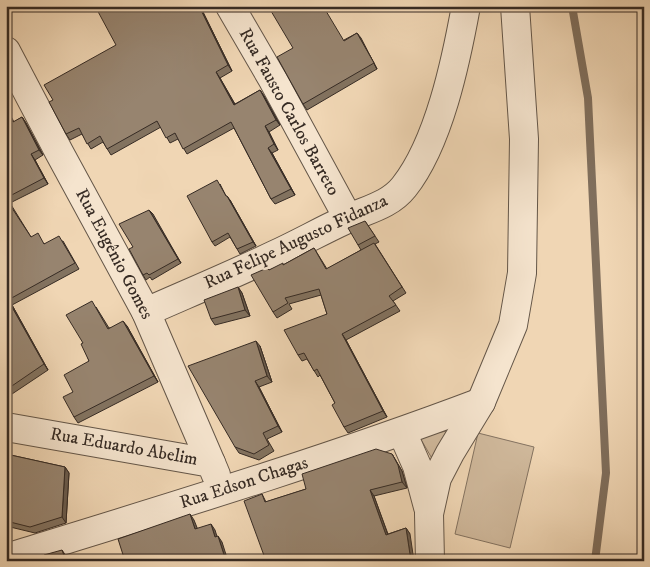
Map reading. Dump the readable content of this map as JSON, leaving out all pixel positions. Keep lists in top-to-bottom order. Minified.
{"streets":{"street":["Rua Fausto Carlos Barreto","Rua Felipe Augusto Fidanza","Rua Eugênio Gomes","Rua Eduardo Abelim","Rua Edson Chagas"]},"crossings":[["Rua Fausto Carlos Barreto","Rua Felipe Augusto Fidanza"],["Rua Felipe Augusto Fidanza","Rua Eugênio Gomes"],["Rua Eugênio Gomes","Rua Eduardo Abelim"],["Rua Eduardo Abelim","Rua Edson Chagas"]]}
